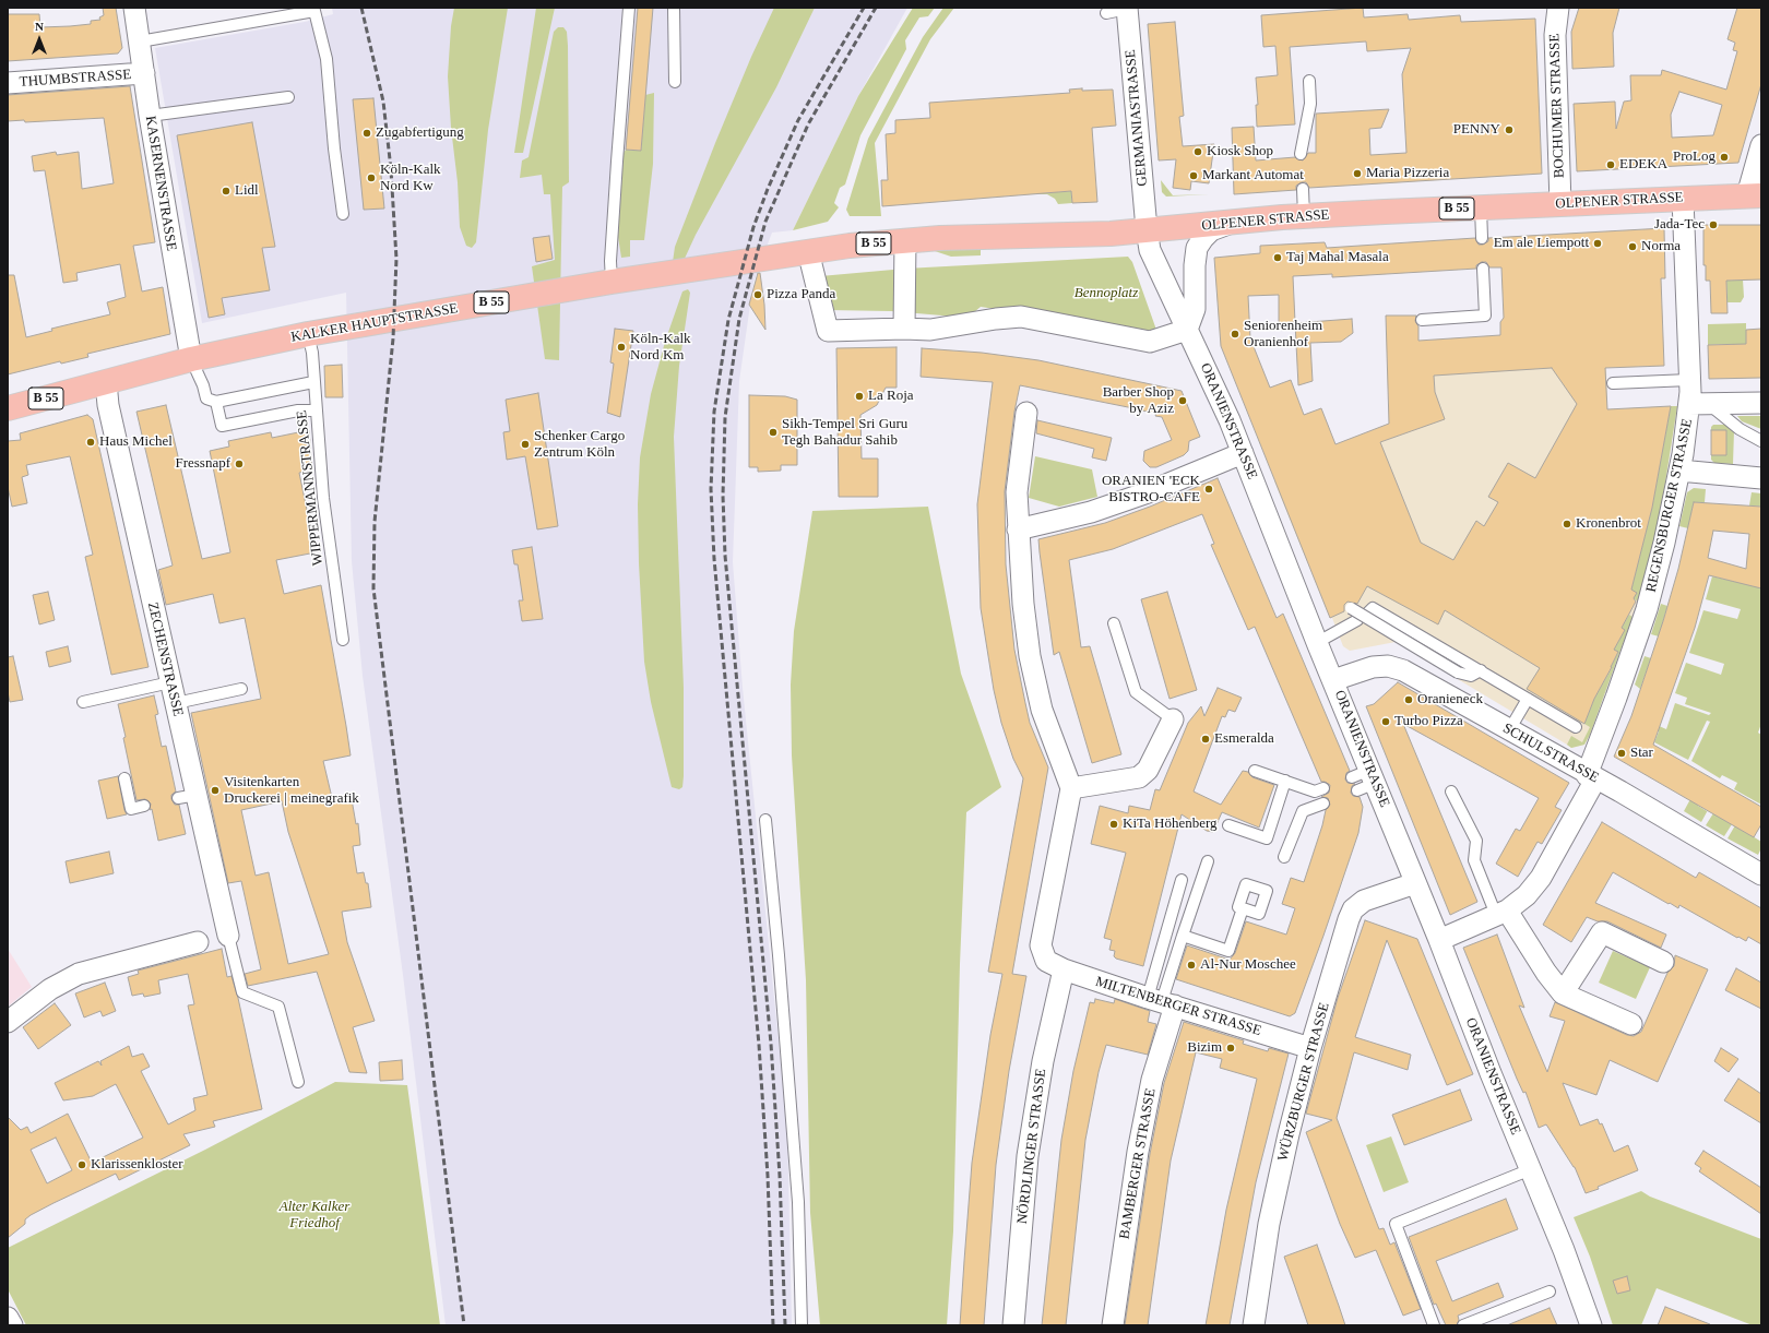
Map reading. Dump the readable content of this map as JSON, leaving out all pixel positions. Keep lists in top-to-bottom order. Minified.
{"streets":{"main road":["OLPENER STRASSE","B 55","KALKER HAUPTSTRASSE"],"street":["THUMBSTRASSE","BOCHUMER STRASSE","GERMANIASTRASSE","KASERNENSTRASSE","ORANIENSTRASSE","REGENSBURGER STRASSE","ZECHENSTRASSE","SCHULSTRASSE","MILTENBERGER STRASSE","WÜRZBURGER STRASSE","NÖRDLINGER STRASSE","BAMBERGER STRASSE"],"lane":["WIPPERMANNSTRASSE"]},"crossings":[["THUMBSTRASSE","KASERNENSTRASSE"],["BOCHUMER STRASSE","OLPENER STRASSE"],["GERMANIASTRASSE","OLPENER STRASSE"],["GERMANIASTRASSE","ORANIENSTRASSE"],["KASERNENSTRASSE","KALKER HAUPTSTRASSE"],["OLPENER STRASSE","KALKER HAUPTSTRASSE"],["OLPENER STRASSE","ORANIENSTRASSE"],["OLPENER STRASSE","REGENSBURGER STRASSE"],["KALKER HAUPTSTRASSE","WIPPERMANNSTRASSE"],["KALKER HAUPTSTRASSE","ZECHENSTRASSE"],["ORANIENSTRASSE","REGENSBURGER STRASSE"],["ORANIENSTRASSE","SCHULSTRASSE"],["ORANIENSTRASSE","WÜRZBURGER STRASSE"],["REGENSBURGER STRASSE","SCHULSTRASSE"],["MILTENBERGER STRASSE","WÜRZBURGER STRASSE"],["MILTENBERGER STRASSE","NÖRDLINGER STRASSE"],["MILTENBERGER STRASSE","BAMBERGER STRASSE"]],"parks":["Bennoplatz","Alter Kalker Friedhof"],"places":["PENNY","Zugabfertigung","Kiosk Shop","ProLog","EDEKA","Maria Pizzeria","Markant Automat","Köln-Kalk Nord Kw","Lidl","Jada-Tec","Em ale Liempott","Norma","Taj Mahal Masala","Pizza Panda","Seniorenheim Oranienhof","Köln-Kalk Nord Km","La Roja","Barber Shop by Aziz","Sikh-Tempel Sri Guru Tegh Bahadur Sahib","Haus Michel","Schenker Cargo Zentrum Köln","Fressnapf","ORANIEN 'ECK BISTRO-CAFE","Kronenbrot","Oranieneck","Turbo Pizza","Esmeralda","Star","Visitenkarten Druckerei | meinegrafik","KiTa Höhenberg","Al-Nur Moschee","Bizim","Klarissenkloster"],"north":"top"}
